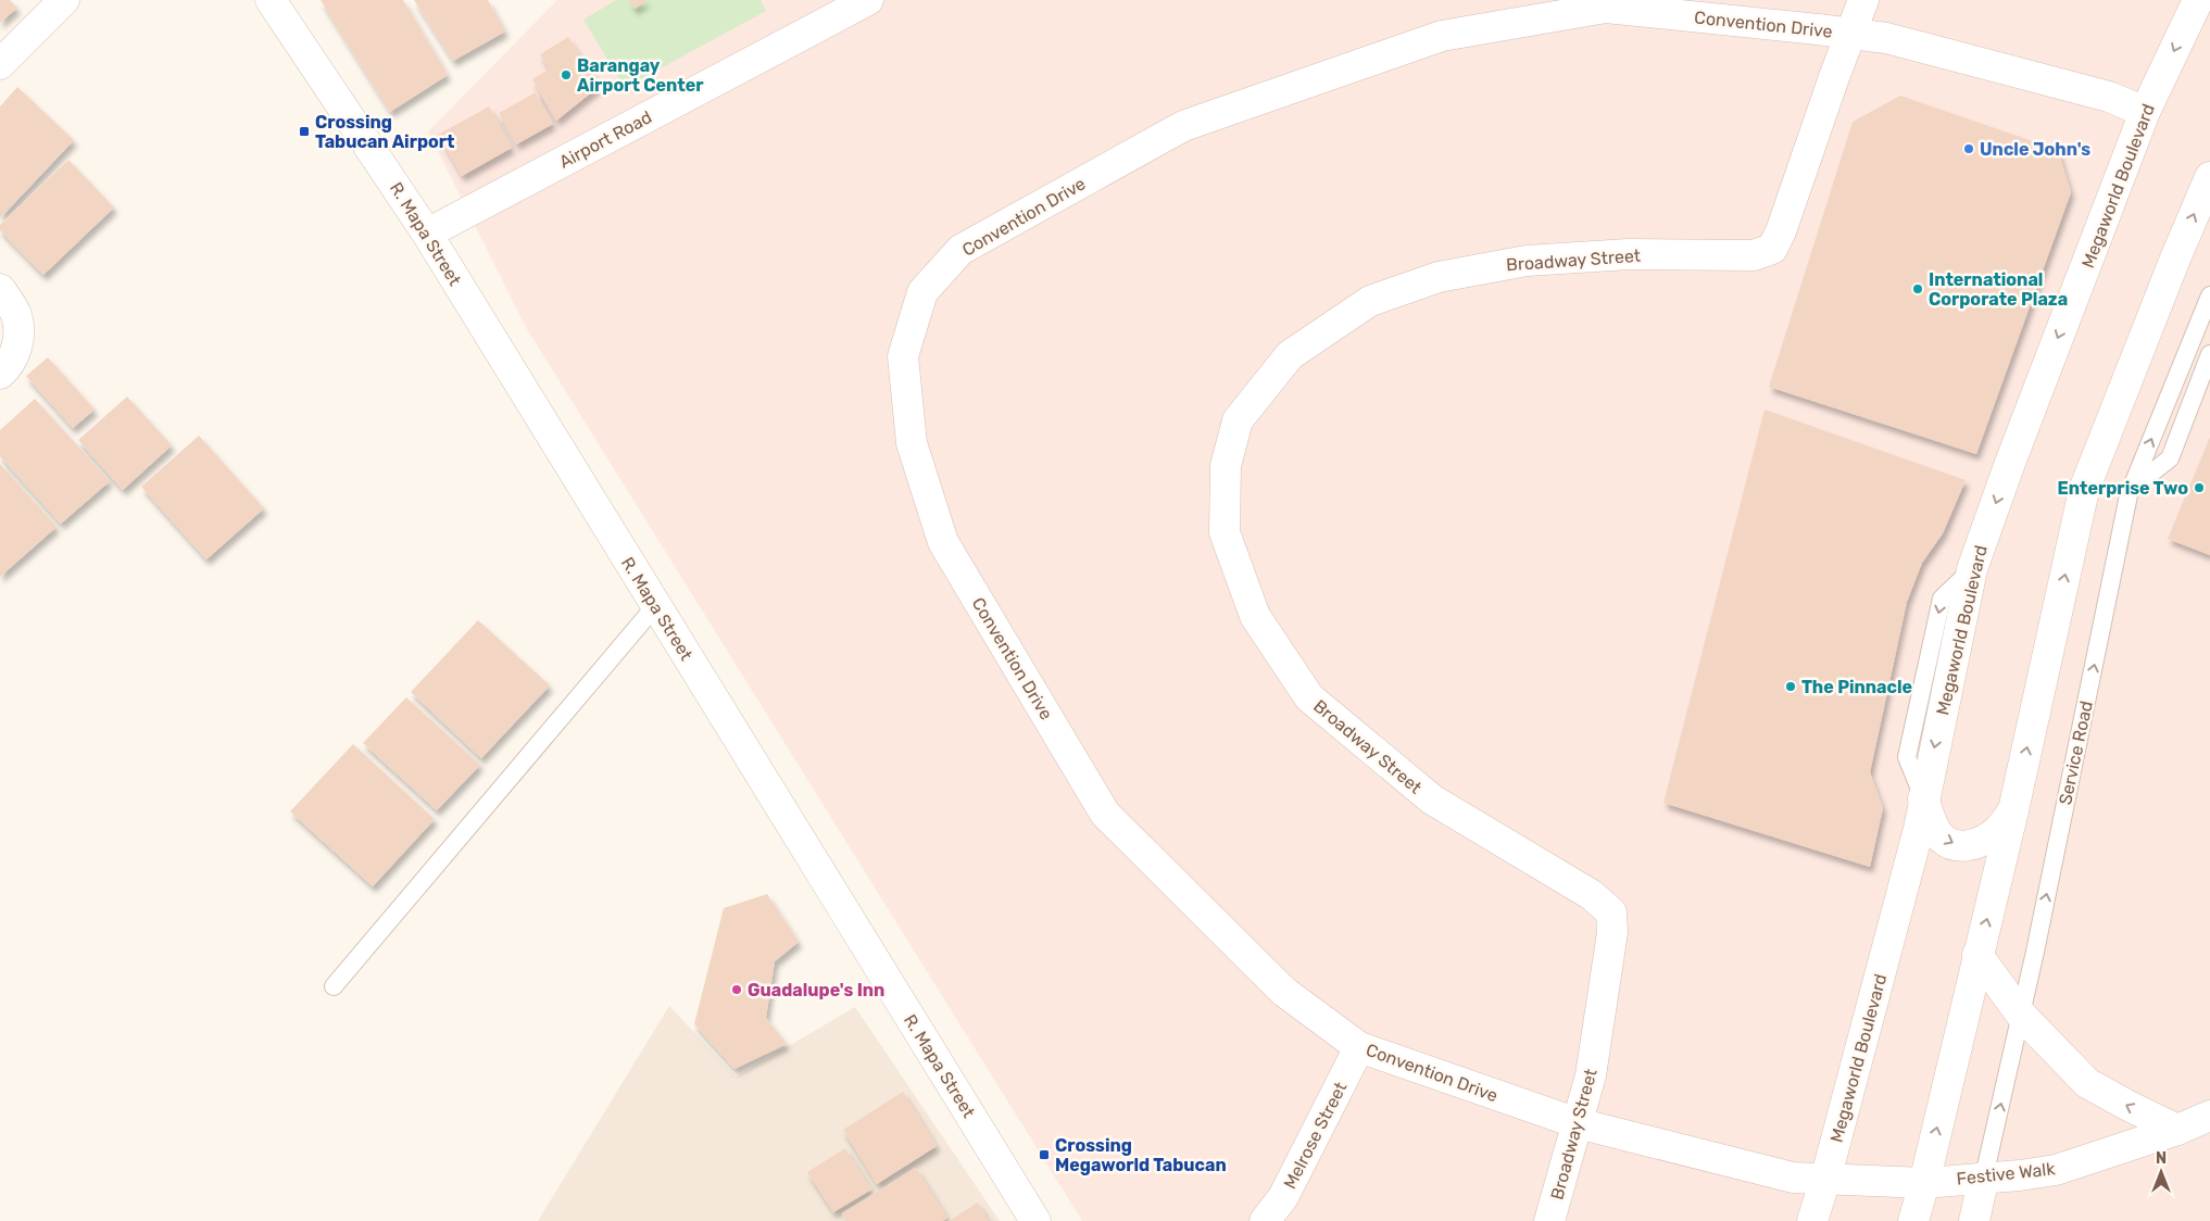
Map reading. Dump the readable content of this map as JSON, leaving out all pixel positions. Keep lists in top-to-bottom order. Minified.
{"streets":{"street":["Convention Drive","Airport Road","Megaworld Boulevard","R. Mapa Street","Broadway Street","Service Road","Melrose Street","Festive Walk"]},"crossings":[["Convention Drive","Megaworld Boulevard"],["Convention Drive","Broadway Street"],["Convention Drive","Melrose Street"],["Convention Drive","Festive Walk"],["Airport Road","R. Mapa Street"],["Megaworld Boulevard","Festive Walk"],["Service Road","Festive Walk"]],"one_way":["Service Road"],"places":{"other":["Barangay Airport Center","Uncle John's","International Corporate Plaza","Enterprise Two","The Pinnacle","Guadalupe's Inn"],"transit":["Crossing Tabucan Airport","Crossing Megaworld Tabucan"]},"north":"top"}
